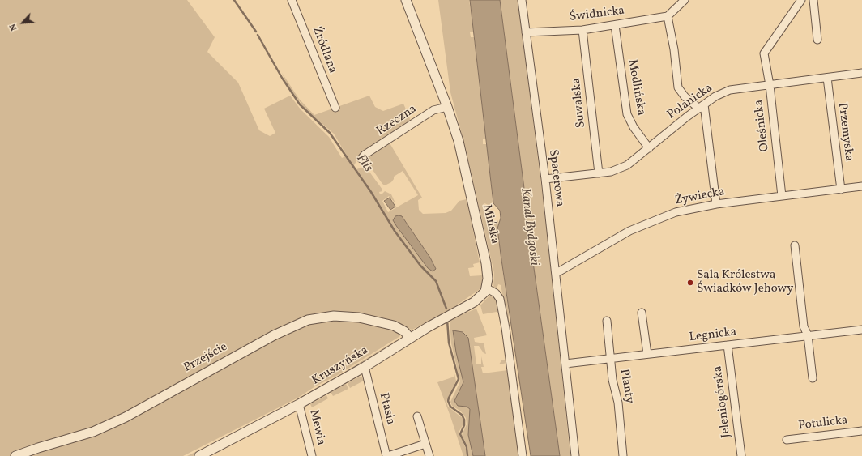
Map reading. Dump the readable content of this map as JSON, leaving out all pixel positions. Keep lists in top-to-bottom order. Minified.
{"streets":{"street":["Świdnicka","Źródlana","Modlińska","Polanicka","Suwalska","Rzeczna","Oleśnicka","Przemyska","Spacerowa","Żywiecka","Mińska","Legnicka","Przejście","Kruszyńska","Planty","Jeleniogórska","Ptasia","Potulicka","Mewia"]},"crossings":[["Świdnicka","Modlińska"],["Świdnicka","Suwalska"],["Świdnicka","Spacerowa"],["Modlińska","Polanicka"],["Polanicka","Suwalska"],["Polanicka","Oleśnicka"],["Polanicka","Przemyska"],["Polanicka","Spacerowa"],["Rzeczna","Mińska"],["Oleśnicka","Żywiecka"],["Przemyska","Żywiecka"],["Spacerowa","Żywiecka"],["Spacerowa","Legnicka"],["Mińska","Kruszyńska"],["Legnicka","Planty"],["Legnicka","Jeleniogórska"],["Przejście","Kruszyńska"],["Kruszyńska","Ptasia"],["Kruszyńska","Mewia"]],"water":["Flis","Kanał Bydgoski"],"places":["Sala Królestwa Świadków Jehowy"],"north":"bottom left"}
